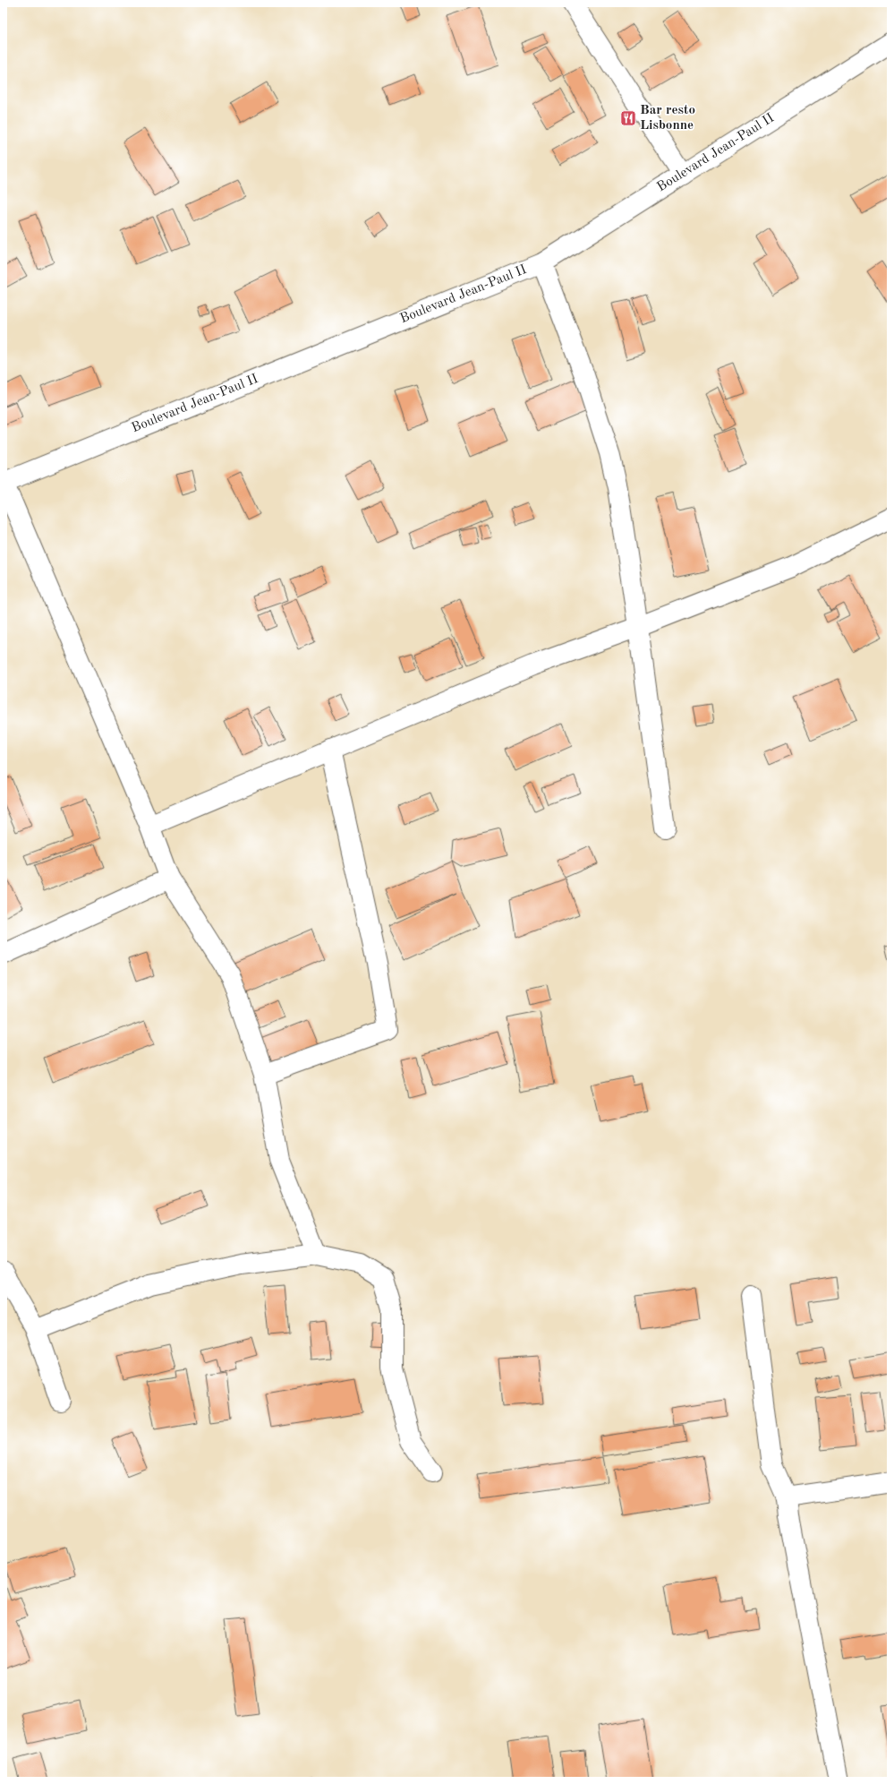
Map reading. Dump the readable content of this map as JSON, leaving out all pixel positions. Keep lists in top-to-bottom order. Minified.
{"streets":{"street":["Boulevard Jean-Paul II"]},"places":{"restaurant":["Bar resto Lisbonne"]}}
